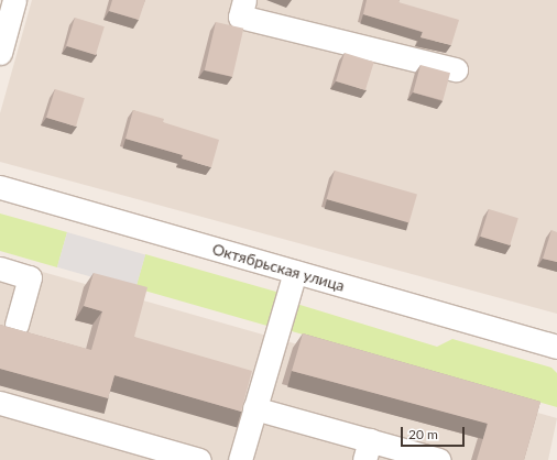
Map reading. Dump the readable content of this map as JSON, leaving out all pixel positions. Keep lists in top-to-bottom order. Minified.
{"streets":{"street":["Октябрьская улица"]},"scale_bar":"20 m"}
